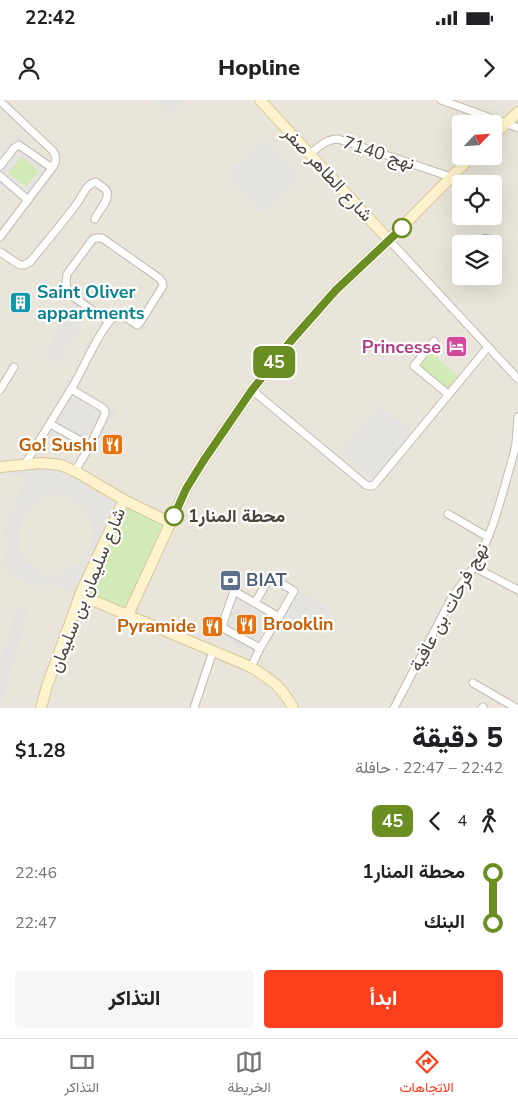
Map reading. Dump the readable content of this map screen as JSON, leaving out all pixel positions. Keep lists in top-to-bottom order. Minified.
{"streets":{"street":["نهج 7140","شارع الطاهر صفر","شارع سليمان بن سليمان","نهج فرحات بن عافية"]},"crossings":[["نهج 7140","شارع الطاهر صفر"]],"places":{"building":["Saint Oliver appartments"],"hotel":["Princesse"],"restaurant":["Go! Sushi","Brooklin","Pyramide"],"other":["محطة المنار1"],"bank":["BIAT"]},"lines":["bus line 45"],"north":"top right","page":{"status":"22:42","header":"Hopline","on_map":"45","heading":["5 دقيقة","22:42 – 22:47 · حافلة","$1.28"],"legs":["4","45"],"list":[{"name":"محطة المنار1","value":"22:46"},{"name":"البنك","value":"22:47"}],"buttons":["ابدأ","التذاكر"],"tabs":["الاتجاهات","الخريطة","التذاكر"]}}
